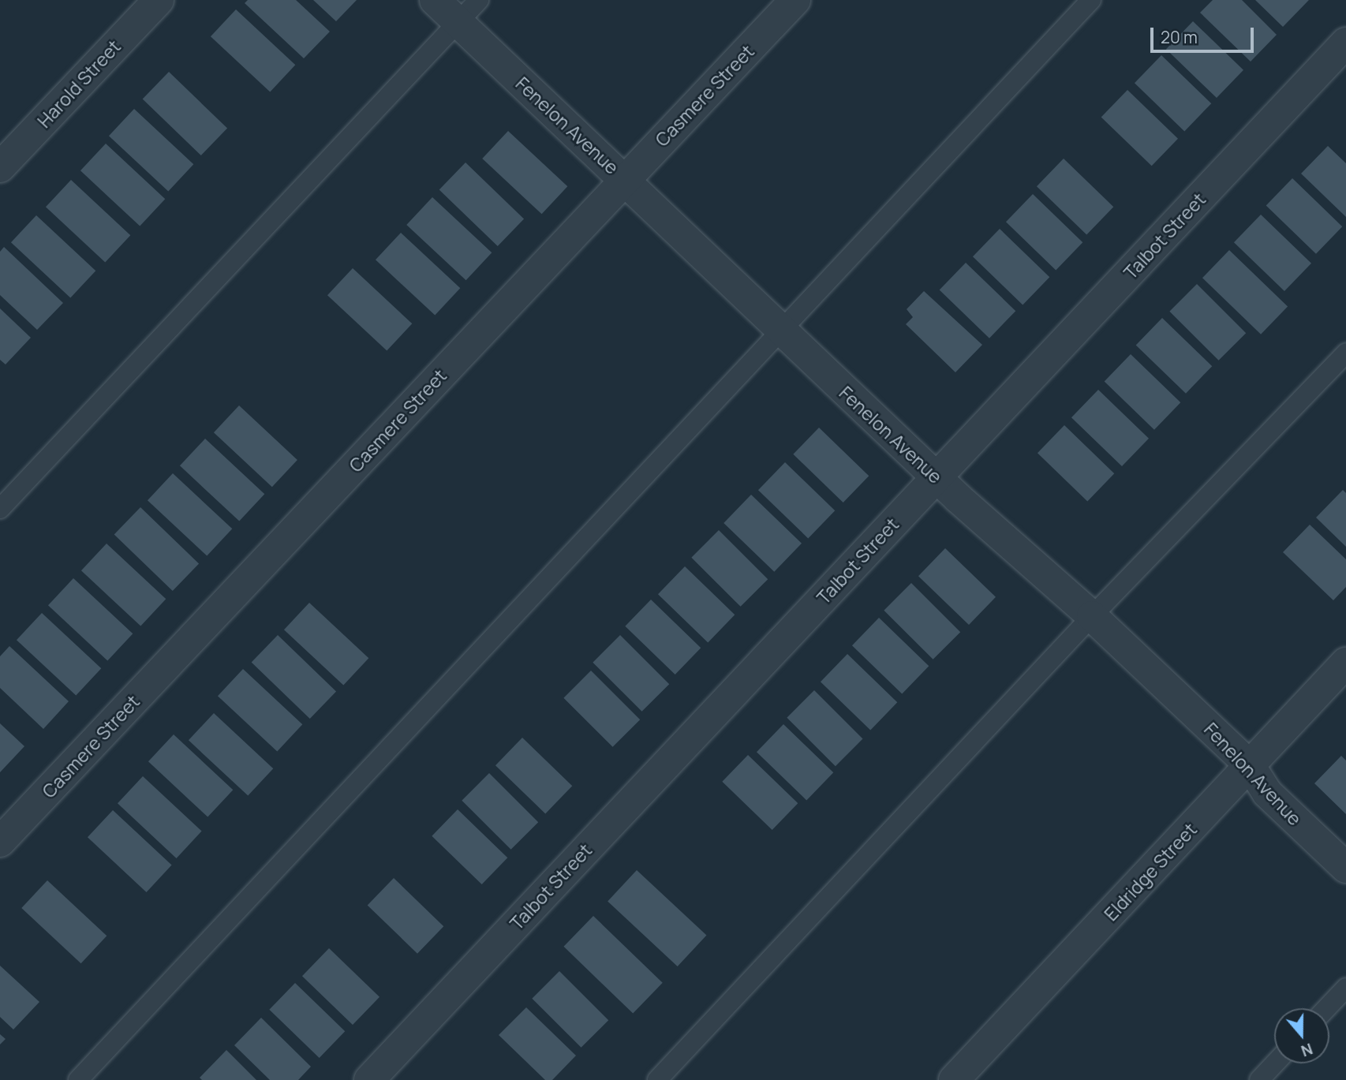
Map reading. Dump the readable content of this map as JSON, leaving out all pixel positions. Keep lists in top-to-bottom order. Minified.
{"streets":{"street":["Harold Street","Casmere Street","Fenelon Avenue","Talbot Street","Eldridge Street"]},"crossings":[["Casmere Street","Fenelon Avenue"],["Fenelon Avenue","Talbot Street"],["Fenelon Avenue","Eldridge Street"]],"scale_bar":"20 m","north":"bottom"}
